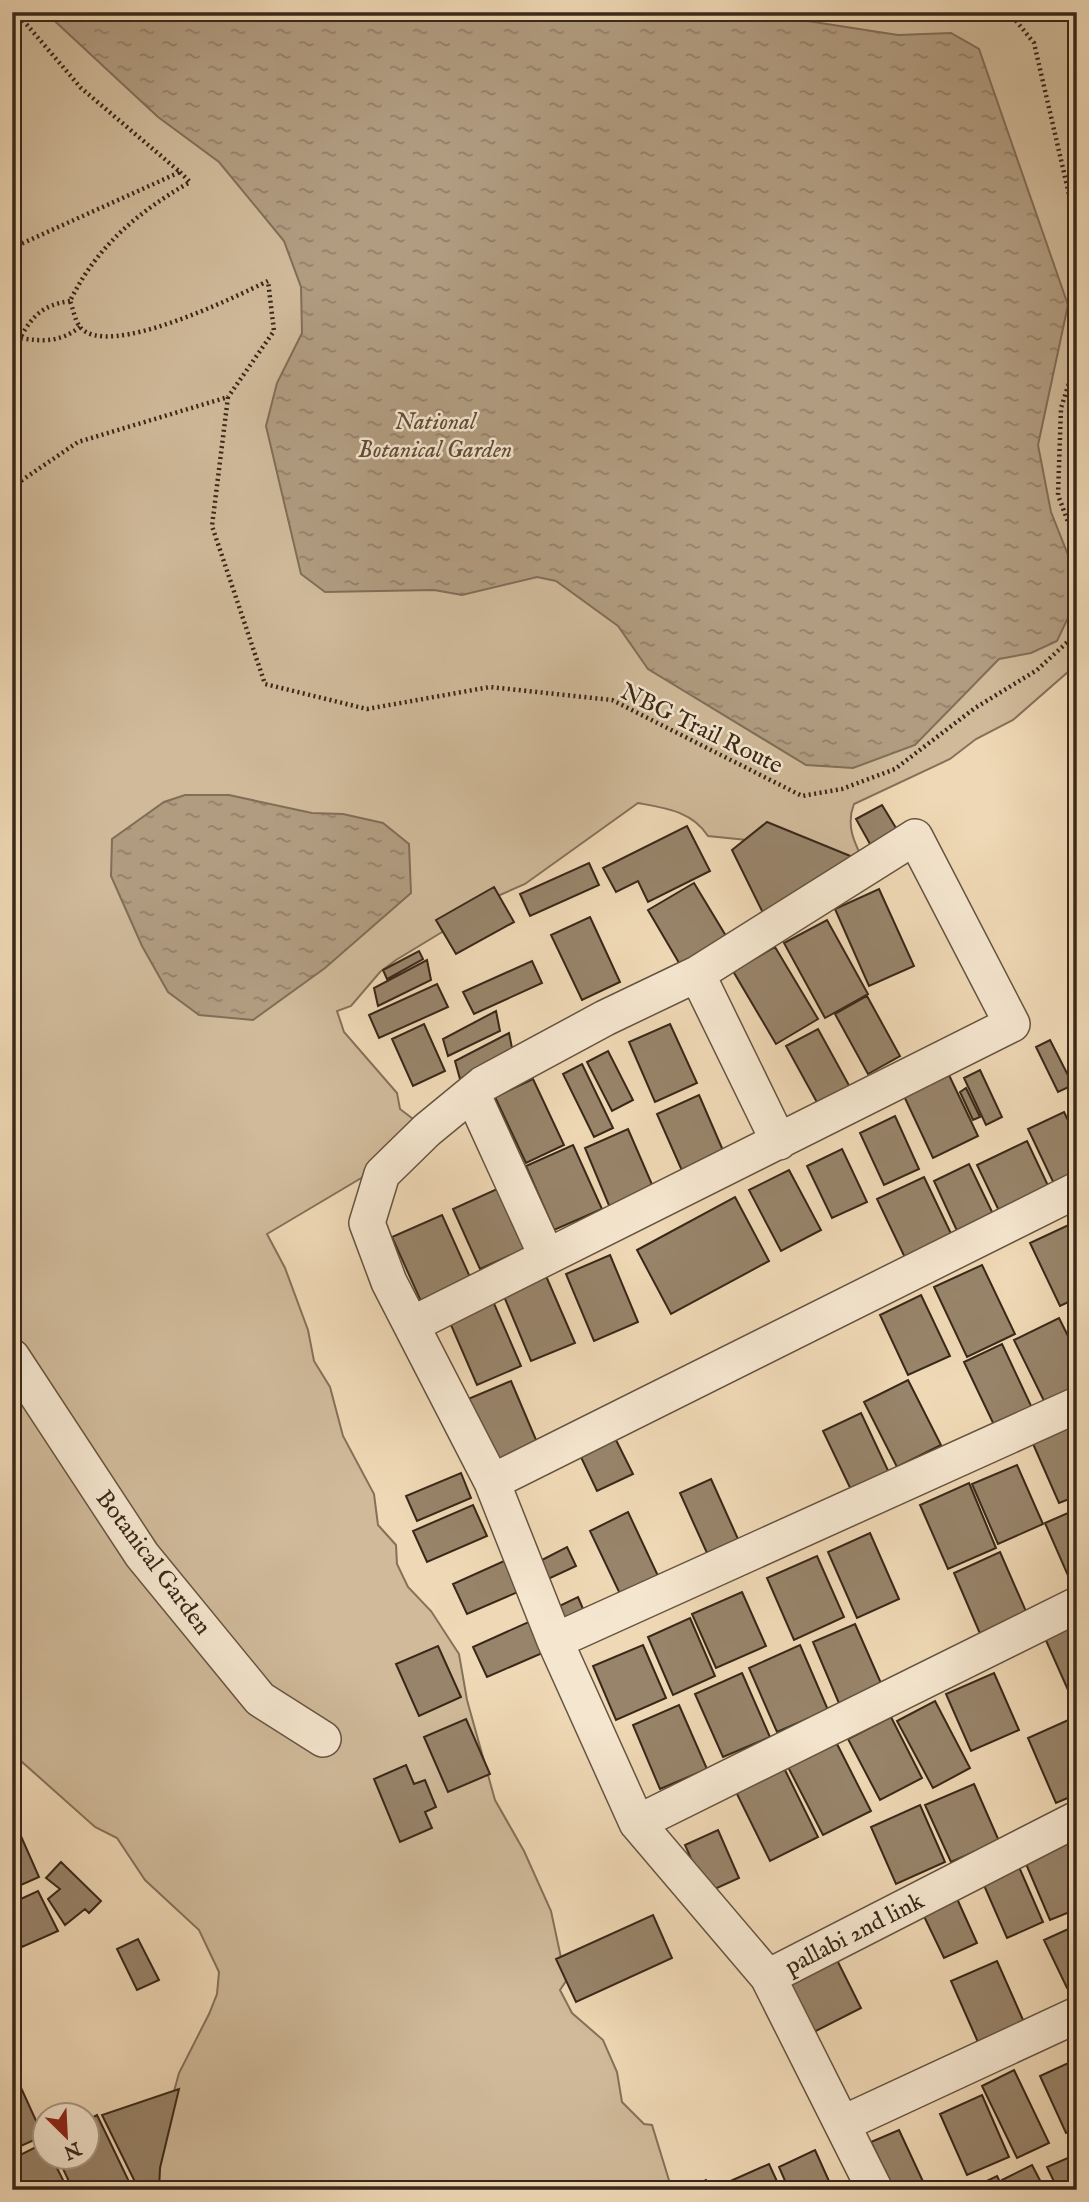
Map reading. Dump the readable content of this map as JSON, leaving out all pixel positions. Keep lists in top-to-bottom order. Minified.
{"streets":{"street":["Botanical Garden","pallabi 2nd link"],"path":["NBG Trail Route"]},"parks":["National Botanical Garden"],"north":"bottom right"}
